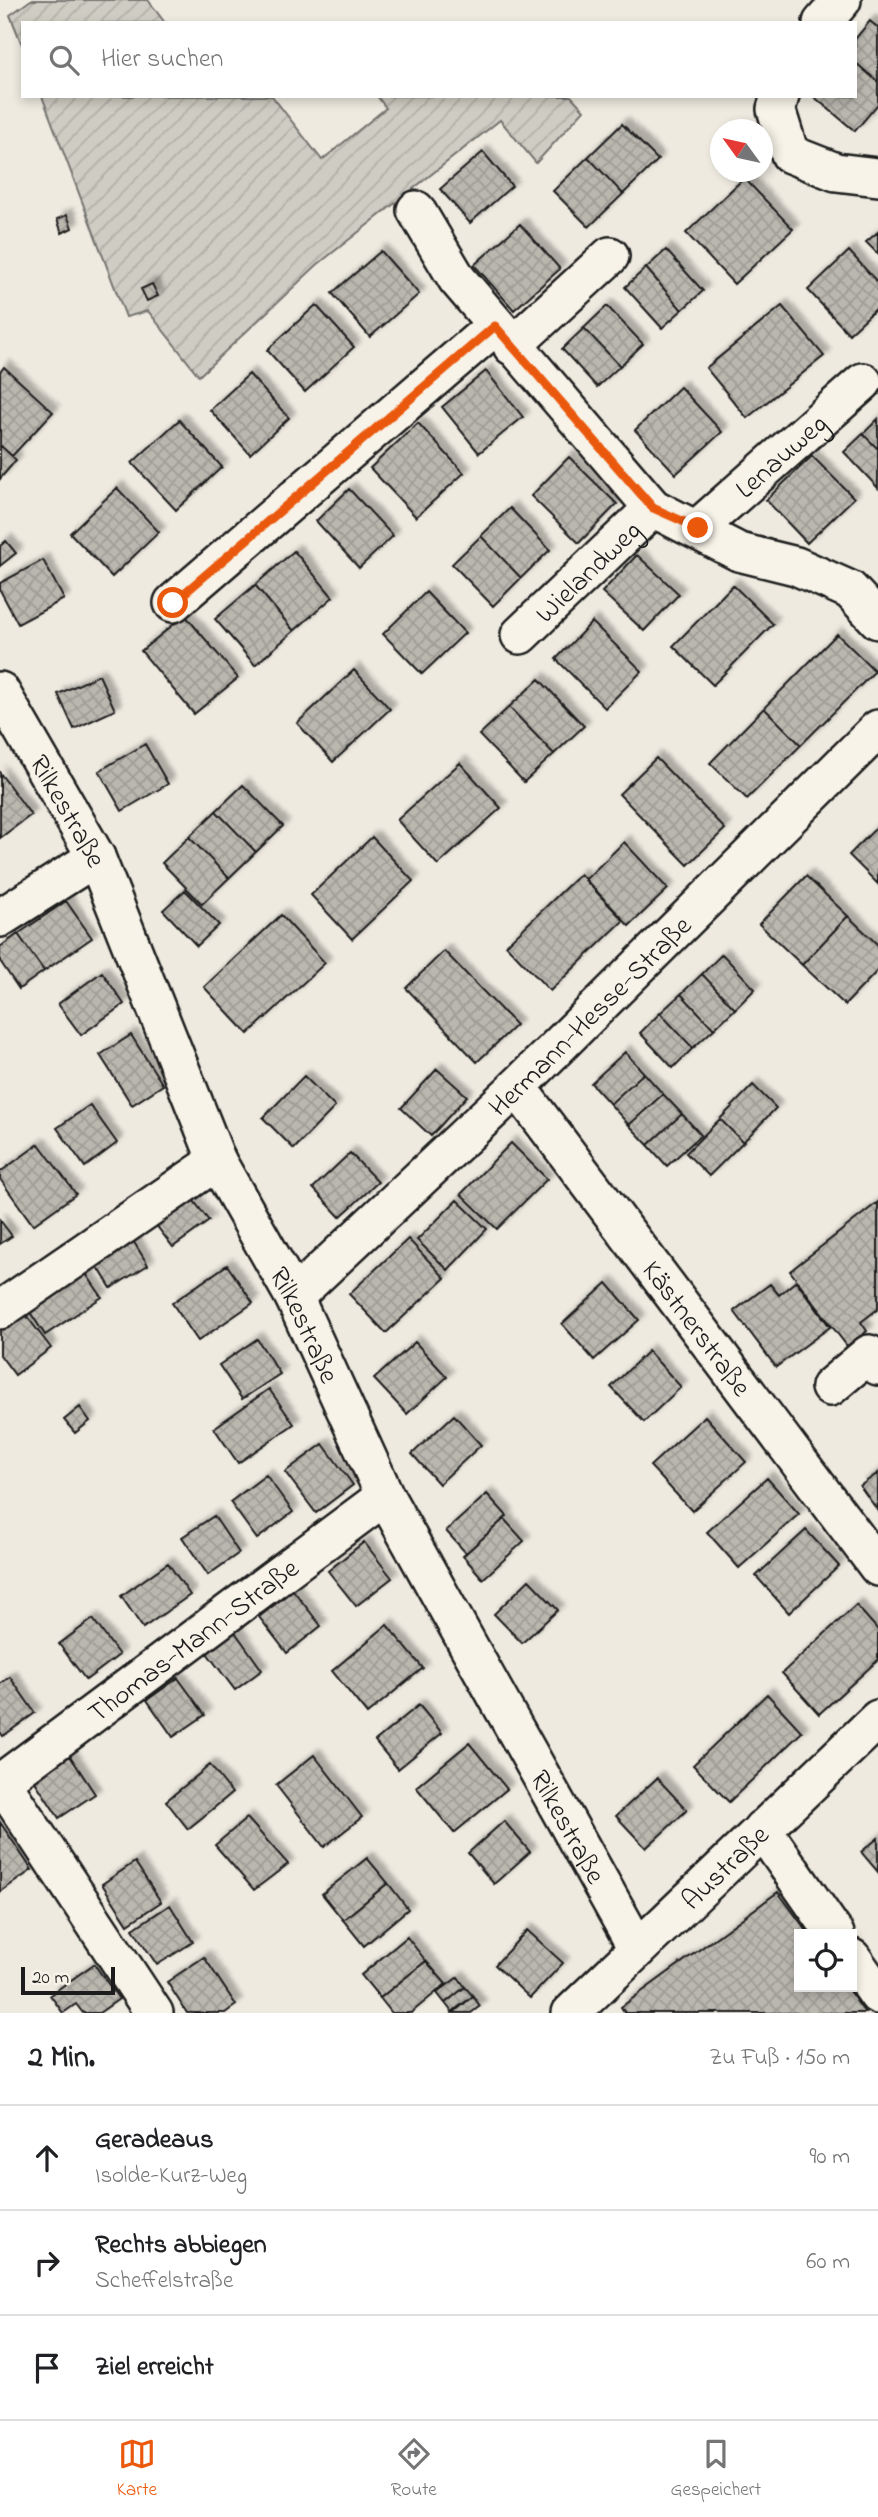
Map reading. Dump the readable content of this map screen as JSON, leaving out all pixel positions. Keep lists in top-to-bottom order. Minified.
{"streets":{"street":["Lenauweg","Wielandweg","Rilkestraße","Hermann-Hesse-Straße","Kästnerstraße","Thomas-Mann-Straße","Austraße"]},"crossings":[["Rilkestraße","Hermann-Hesse-Straße"],["Rilkestraße","Thomas-Mann-Straße"],["Rilkestraße","Austraße"],["Hermann-Hesse-Straße","Kästnerstraße"]],"scale_bar":"20 m","north":"top left","page":{"search":"Hier suchen","scale":"20 m","heading":["2 Min.","Zu Fuß · 150 m"],"list":[["Geradeaus","Isolde-Kurz-Weg","90 m"],["Rechts abbiegen","Scheffelstraße","60 m"],"Ziel erreicht"],"nav":["Karte","Route","Gespeichert"]}}
